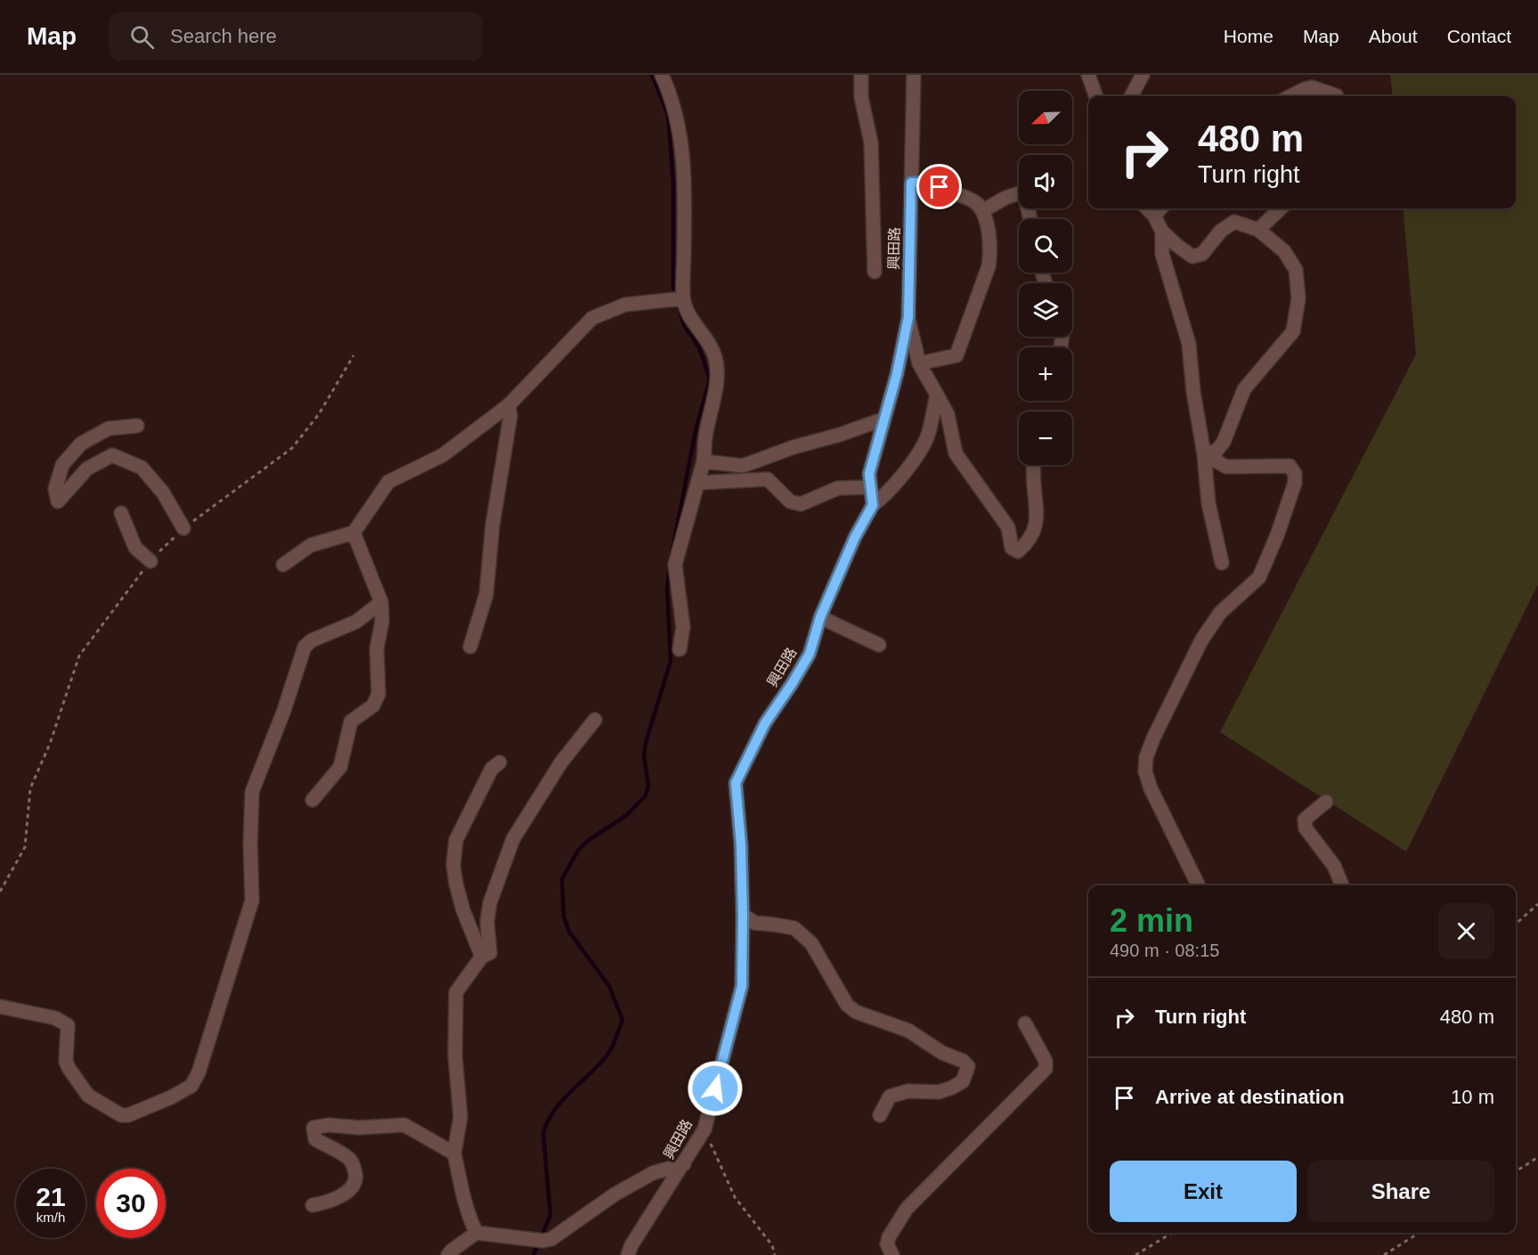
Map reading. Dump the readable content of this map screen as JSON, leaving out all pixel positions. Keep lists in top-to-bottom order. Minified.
{"streets":{"street":["興田路"]},"north":"bottom left","page":{"header":"Map","search":"Search here","nav":["Home","Map","About","Contact"],"map_buttons":["+","−"],"turn":["480 m","Turn right"],"heading":["2 min","490 m · 08:15"],"list":[{"name":"Turn right","value":"480 m"},{"name":"Arrive at destination","value":"10 m"}],"buttons":["Exit","Share"],"speed":"21 km/h","limit":"30"}}
